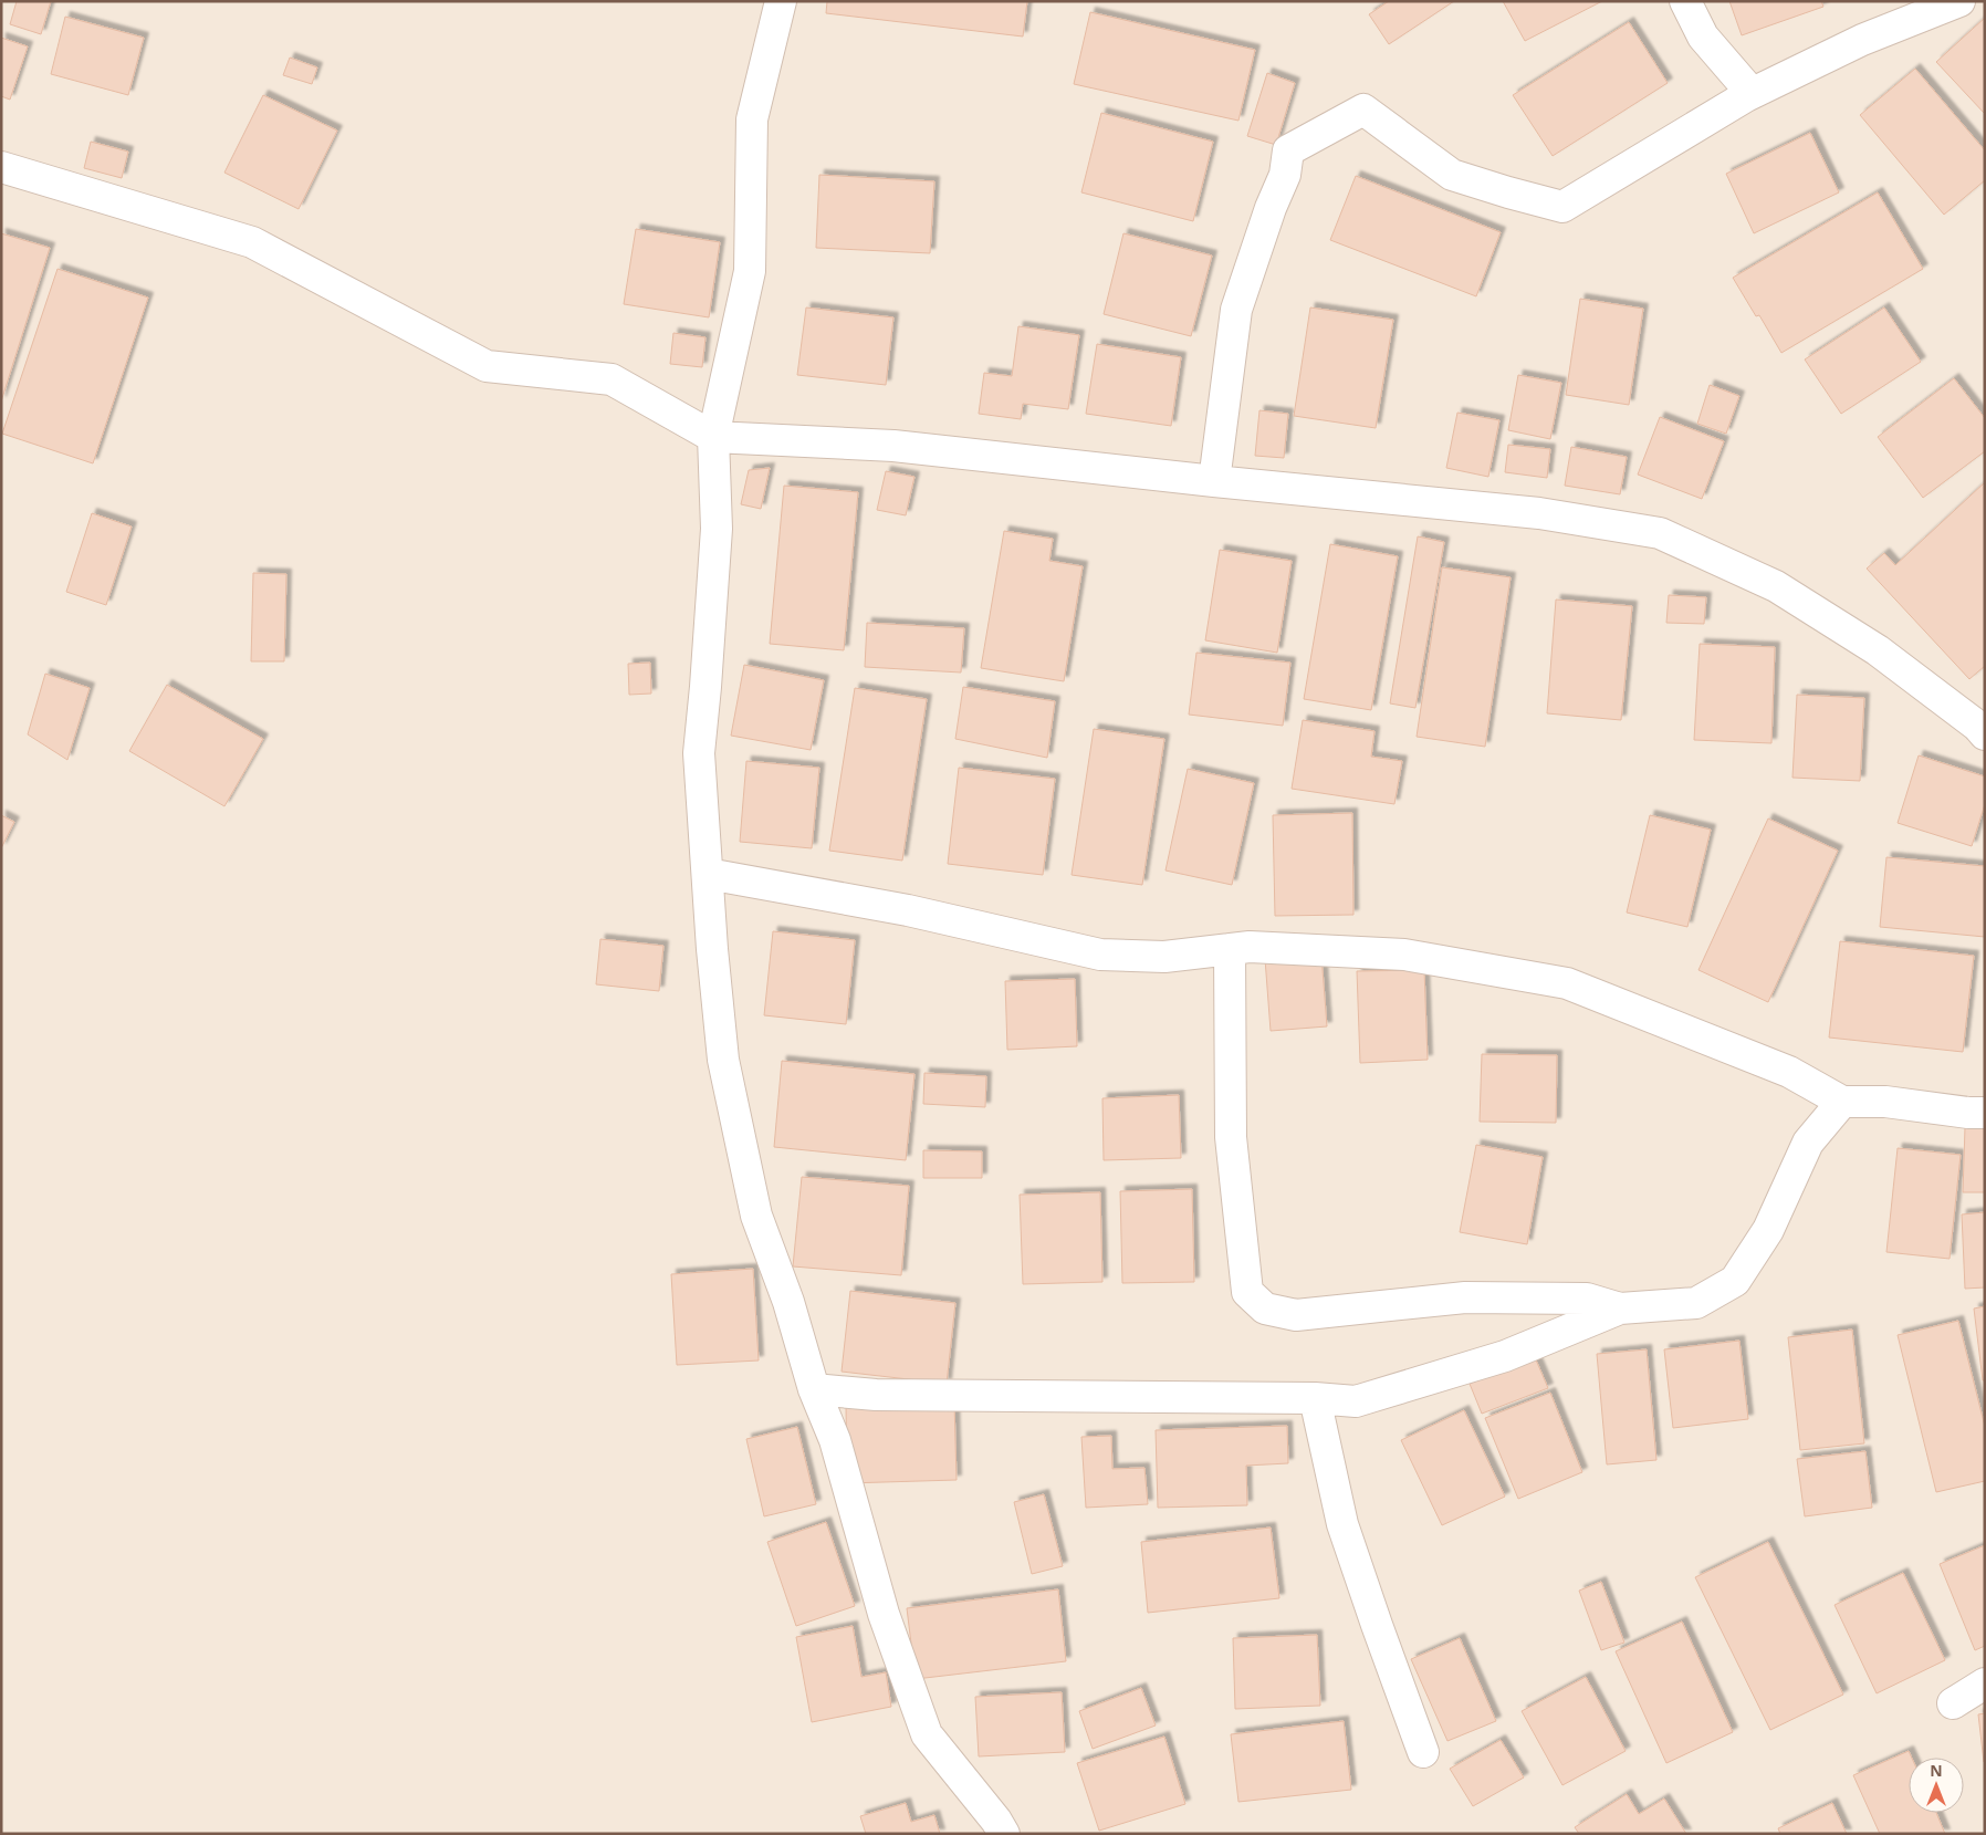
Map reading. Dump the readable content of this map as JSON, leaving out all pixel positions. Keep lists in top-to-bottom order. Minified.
{"north":"top"}
